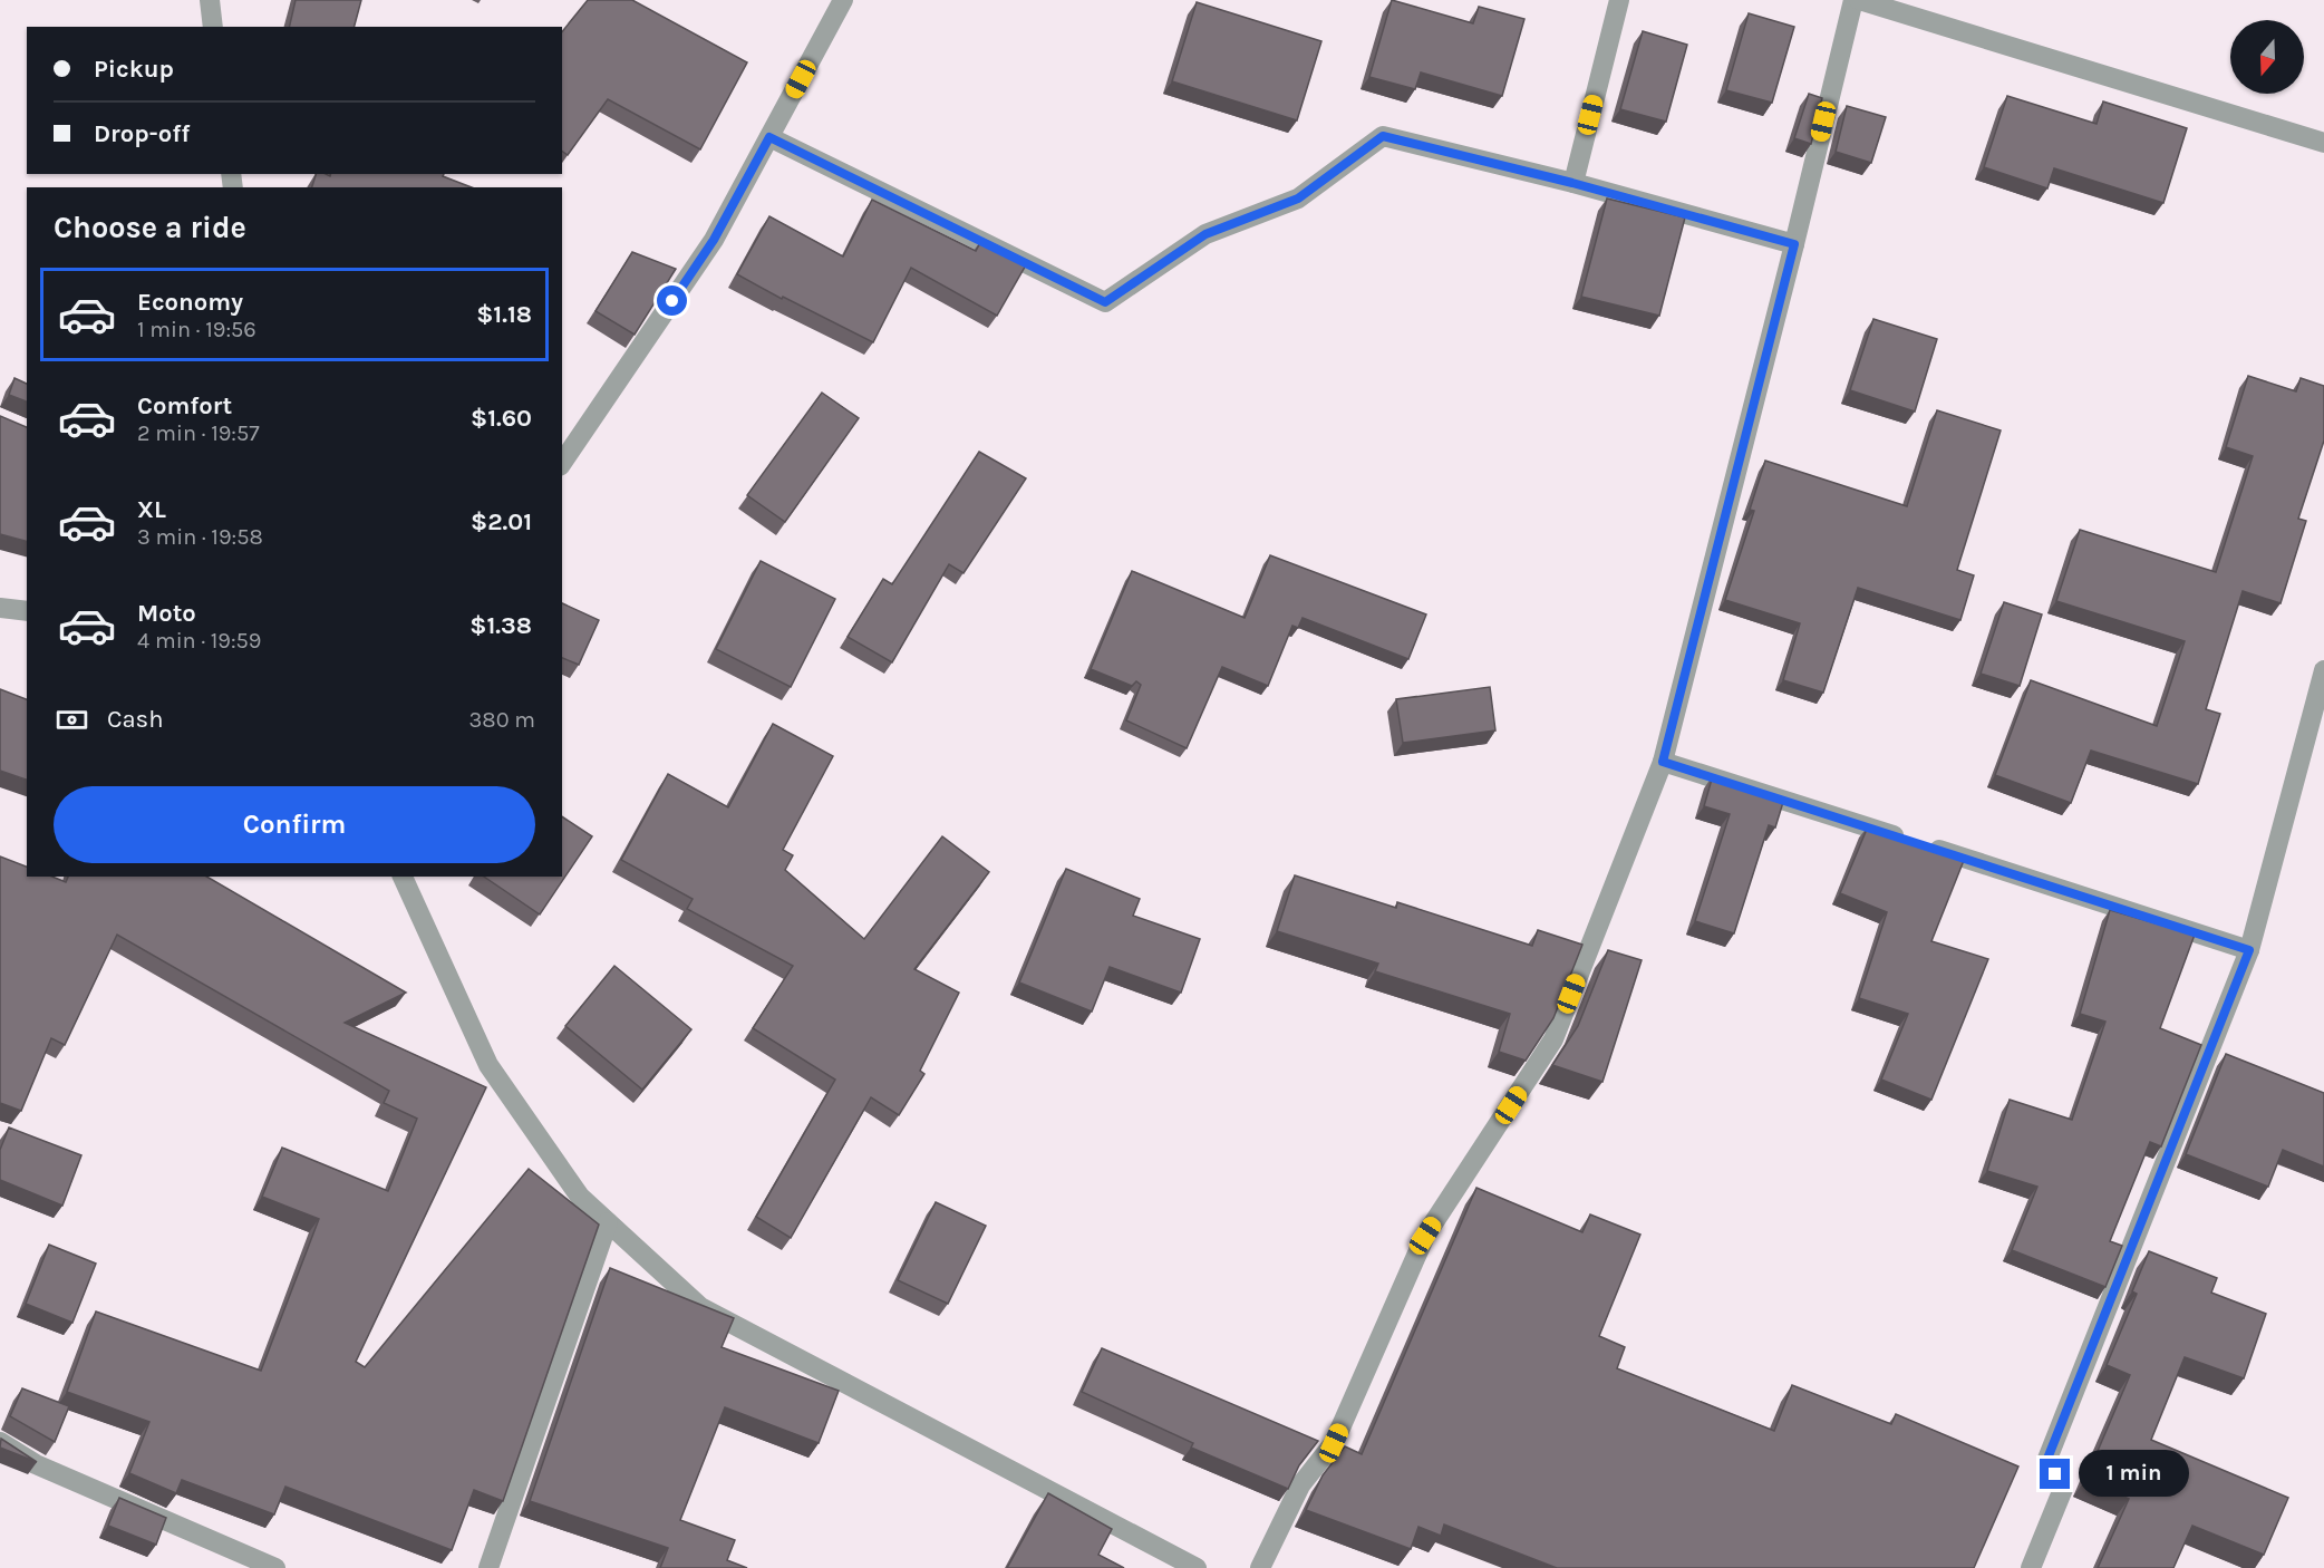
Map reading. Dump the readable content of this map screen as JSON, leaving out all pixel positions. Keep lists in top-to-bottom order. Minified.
{"north":"bottom","page":{"banner":["Pickup","Drop-off"],"heading":"Choose a ride","list":[{"name":"Economy","note":"1 min · 19:56","value":"$1.18"},{"name":"Comfort","note":"2 min · 19:57","value":"$1.60"},{"name":"XL","note":"3 min · 19:58","value":"$2.01"},{"name":"Moto","note":"4 min · 19:59","value":"$1.38"}],"pay":["Cash","380 m"],"buttons":"Confirm","bubble":"1 min"}}
